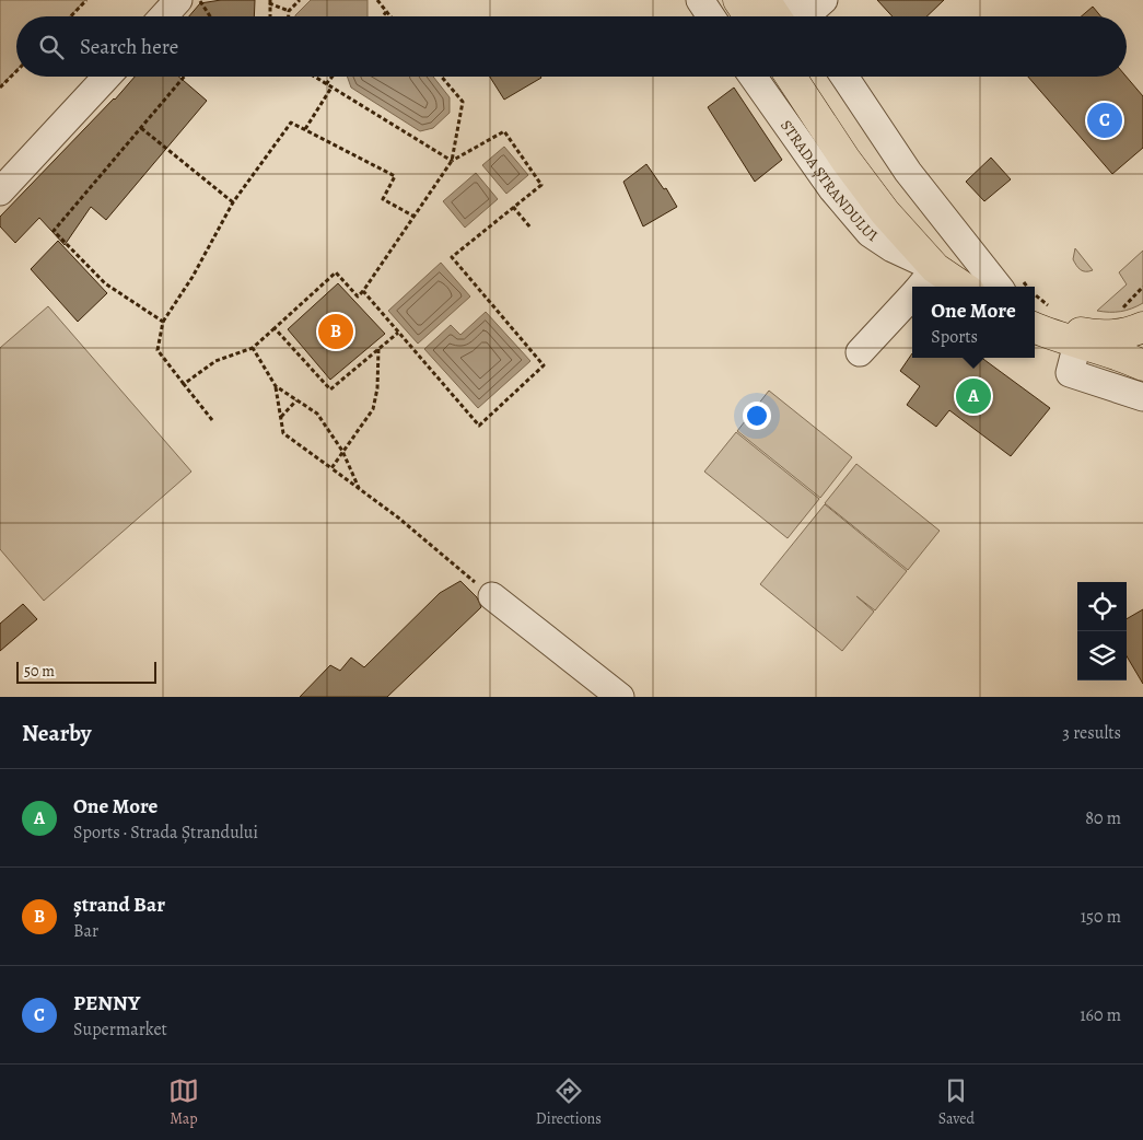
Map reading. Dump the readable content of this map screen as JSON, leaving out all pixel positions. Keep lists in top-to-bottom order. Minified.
{"streets":{"main road":["STRADA ȘTRANDULUI"]},"scale_bar":"50 m","page":{"search":"Search here","pins":["C","B","A"],"popup":["One More","Sports"],"scale":"50 m","heading":["Nearby","3 results"],"list":[{"mark":"A","name":"One More","note":"Sports · Strada Ștrandului","value":"80 m"},{"mark":"B","name":"ștrand Bar","note":"Bar","value":"150 m"},{"mark":"C","name":"PENNY","note":"Supermarket","value":"160 m"}],"nav":["Map","Directions","Saved"]}}
